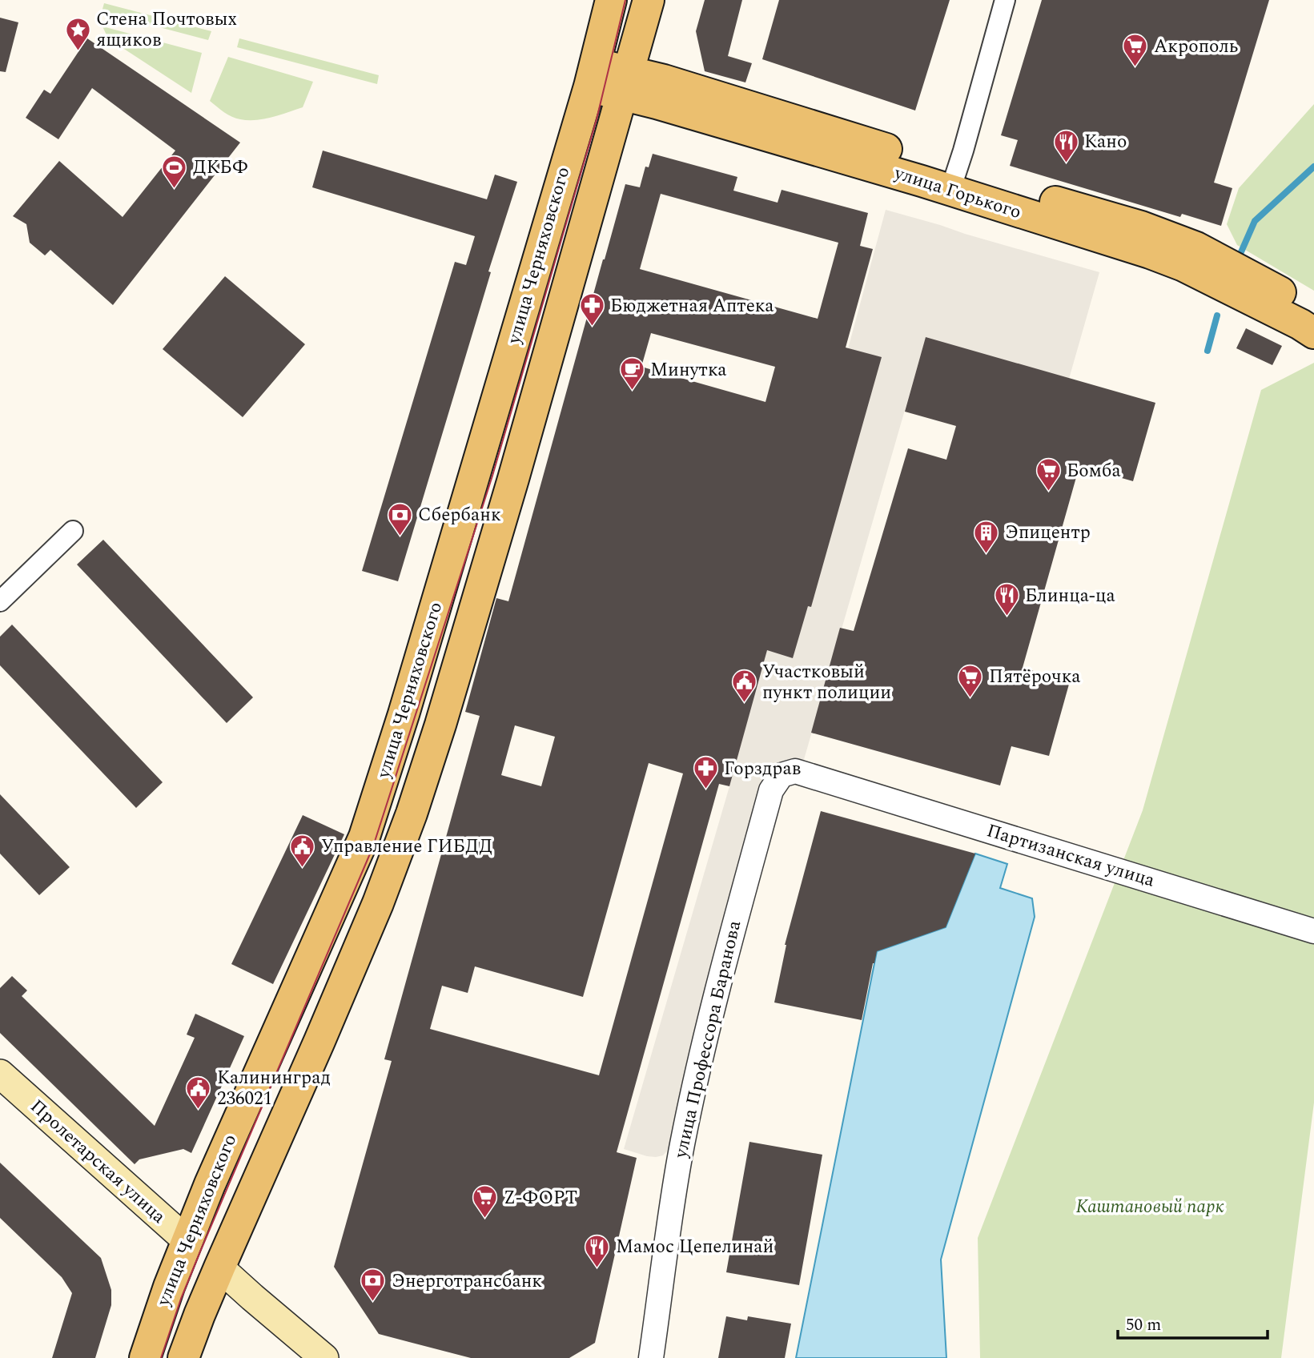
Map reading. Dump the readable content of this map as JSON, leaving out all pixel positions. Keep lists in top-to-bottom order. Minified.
{"streets":{"main road":["улица Горького","улица Черняховского","Пролетарская улица"],"street":["Партизанская улица","улица Профессора Баранова"]},"crossings":[["улица Горького","улица Черняховского"],["улица Черняховского","Пролетарская улица"],["Партизанская улица","улица Профессора Баранова"]],"parks":["Каштановый парк"],"places":{"place":["Стена Почтовых ящиков"],"supermarket":["Акрополь","Бомба","Пятёрочка","Z-ФОРТ"],"restaurant":["Кано","Блинца-ца","Мамос Цепелинай"],"sports":["ДКБФ"],"pharmacy":["Бюджетная Аптека","Горздрав"],"cafe":["Минутка"],"bank":["Сбербанк","Энерготрансбанк"],"building":["Эпицентр"],"public building":["Участковый пункт полиции","Управление ГИБДД","Калининград 236021"]},"scale_bar":"50 m"}
